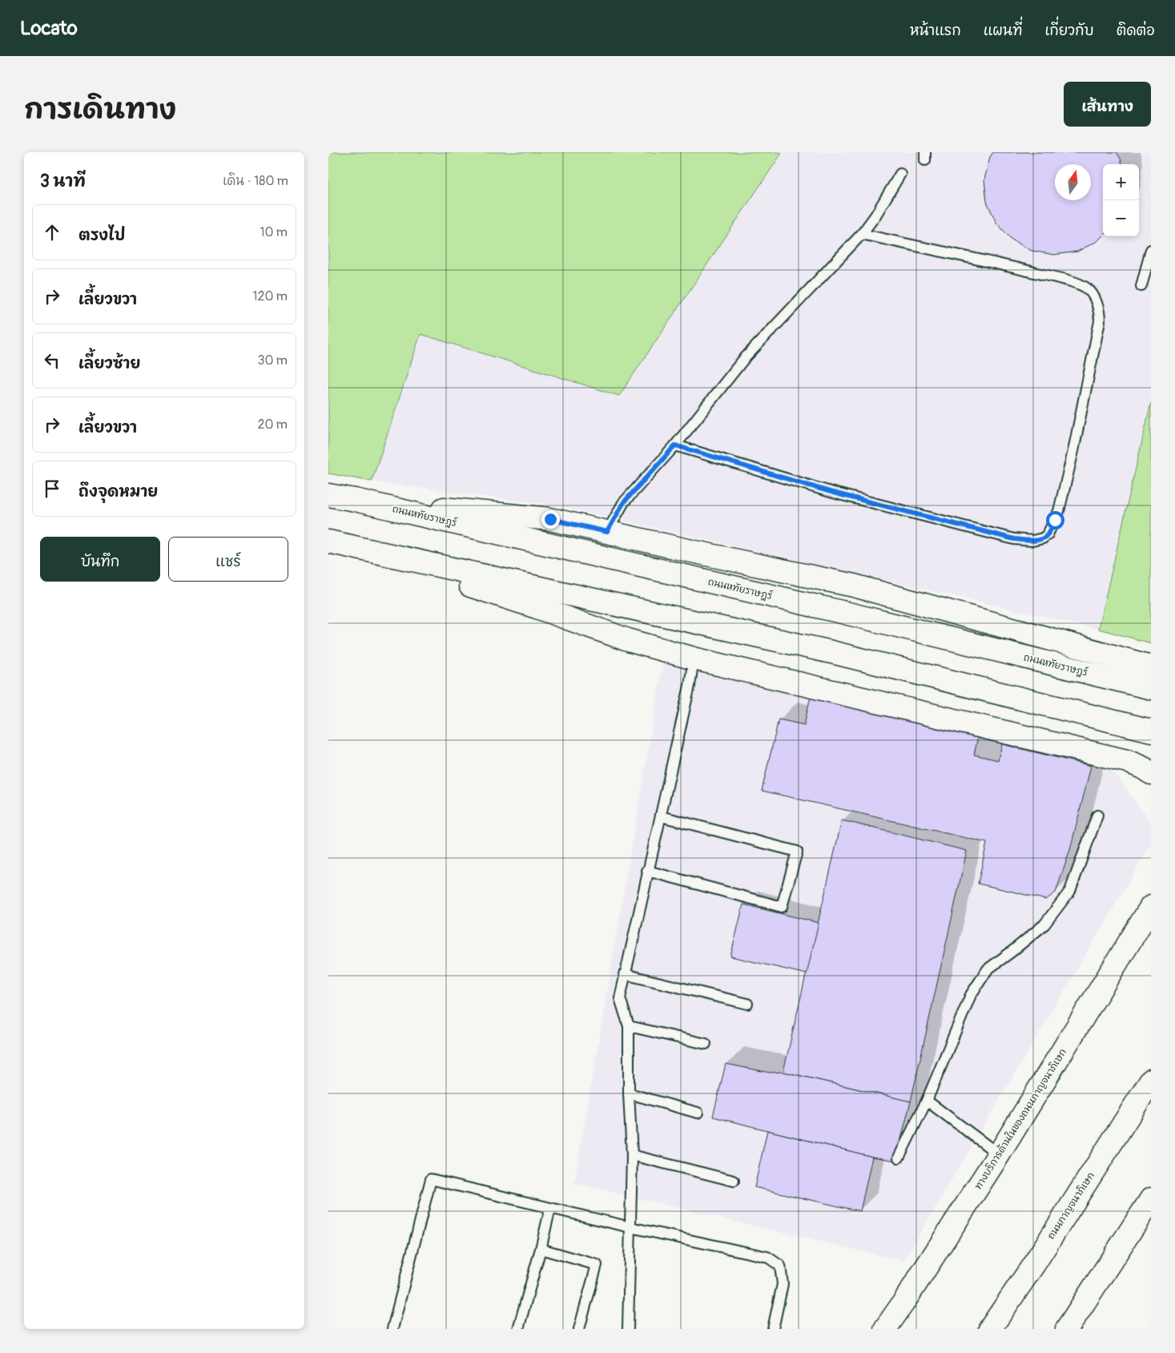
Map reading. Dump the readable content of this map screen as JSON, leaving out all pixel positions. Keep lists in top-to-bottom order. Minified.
{"streets":{"main road":["ถนนหทัยราษฎร์","ทางบริการด้านในของถนนกาญจนาภิเษก","ถนนกาญจนาภิเษก"]},"north":"top","page":{"header":"Locato","nav":["หน้าแรก","แผนที่","เกี่ยวกับ","ติดต่อ"],"title":"การเดินทาง","buttons":["เส้นทาง",["บันทึก","แชร์"]],"heading":["3 นาที","เดิน · 180 m"],"map_buttons":["+","−"],"list":[["ตรงไป","10 m"],["เลี้ยวขวา","120 m"],["เลี้ยวซ้าย","30 m"],["เลี้ยวขวา","20 m"],"ถึงจุดหมาย"]}}
